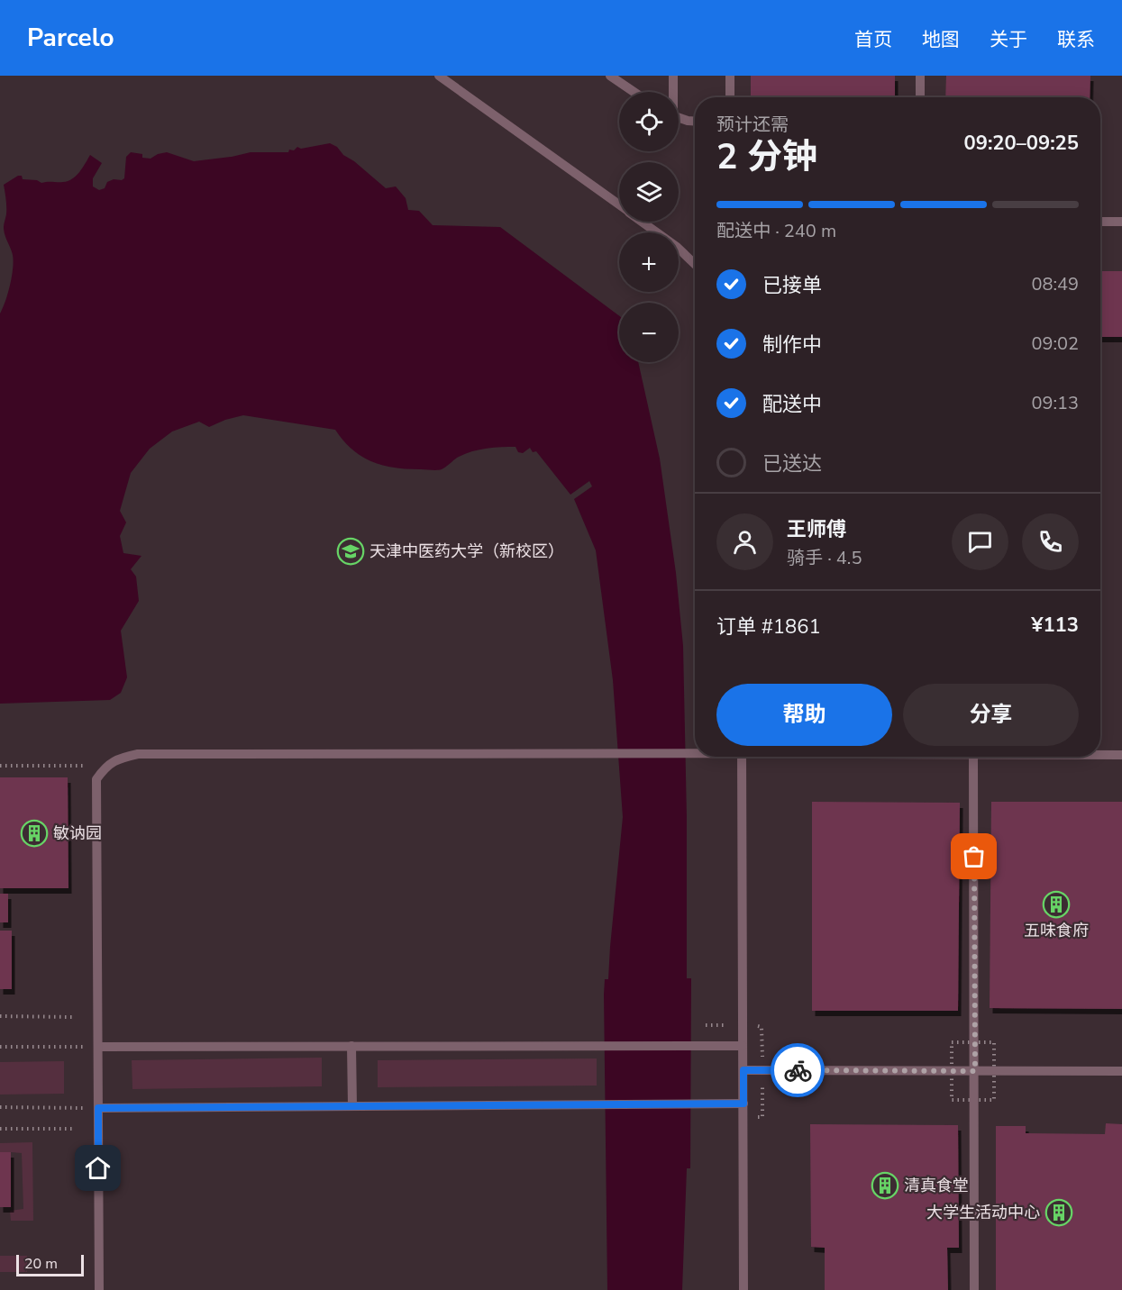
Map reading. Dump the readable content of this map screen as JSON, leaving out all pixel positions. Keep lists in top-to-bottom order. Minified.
{"places":{"school or university":["天津中医药大学（新校区）"],"building":["敏讷园","五味食府","清真食堂","大学生活动中心"]},"scale_bar":"20 m","page":{"header":"Parcelo","nav":["首页","地图","关于","联系"],"map_buttons":["+","−"],"heading":["2 分钟","预计还需","09:20–09:25"],"panel":["王师傅","骑手 · 4.5","订单 #1861","¥113"],"bar":"配送中 · 240 m","list":[["已接单","08:49"],["制作中","09:02"],["配送中","09:13"],"已送达"],"buttons":["帮助","分享"],"scale":"20 m"}}
